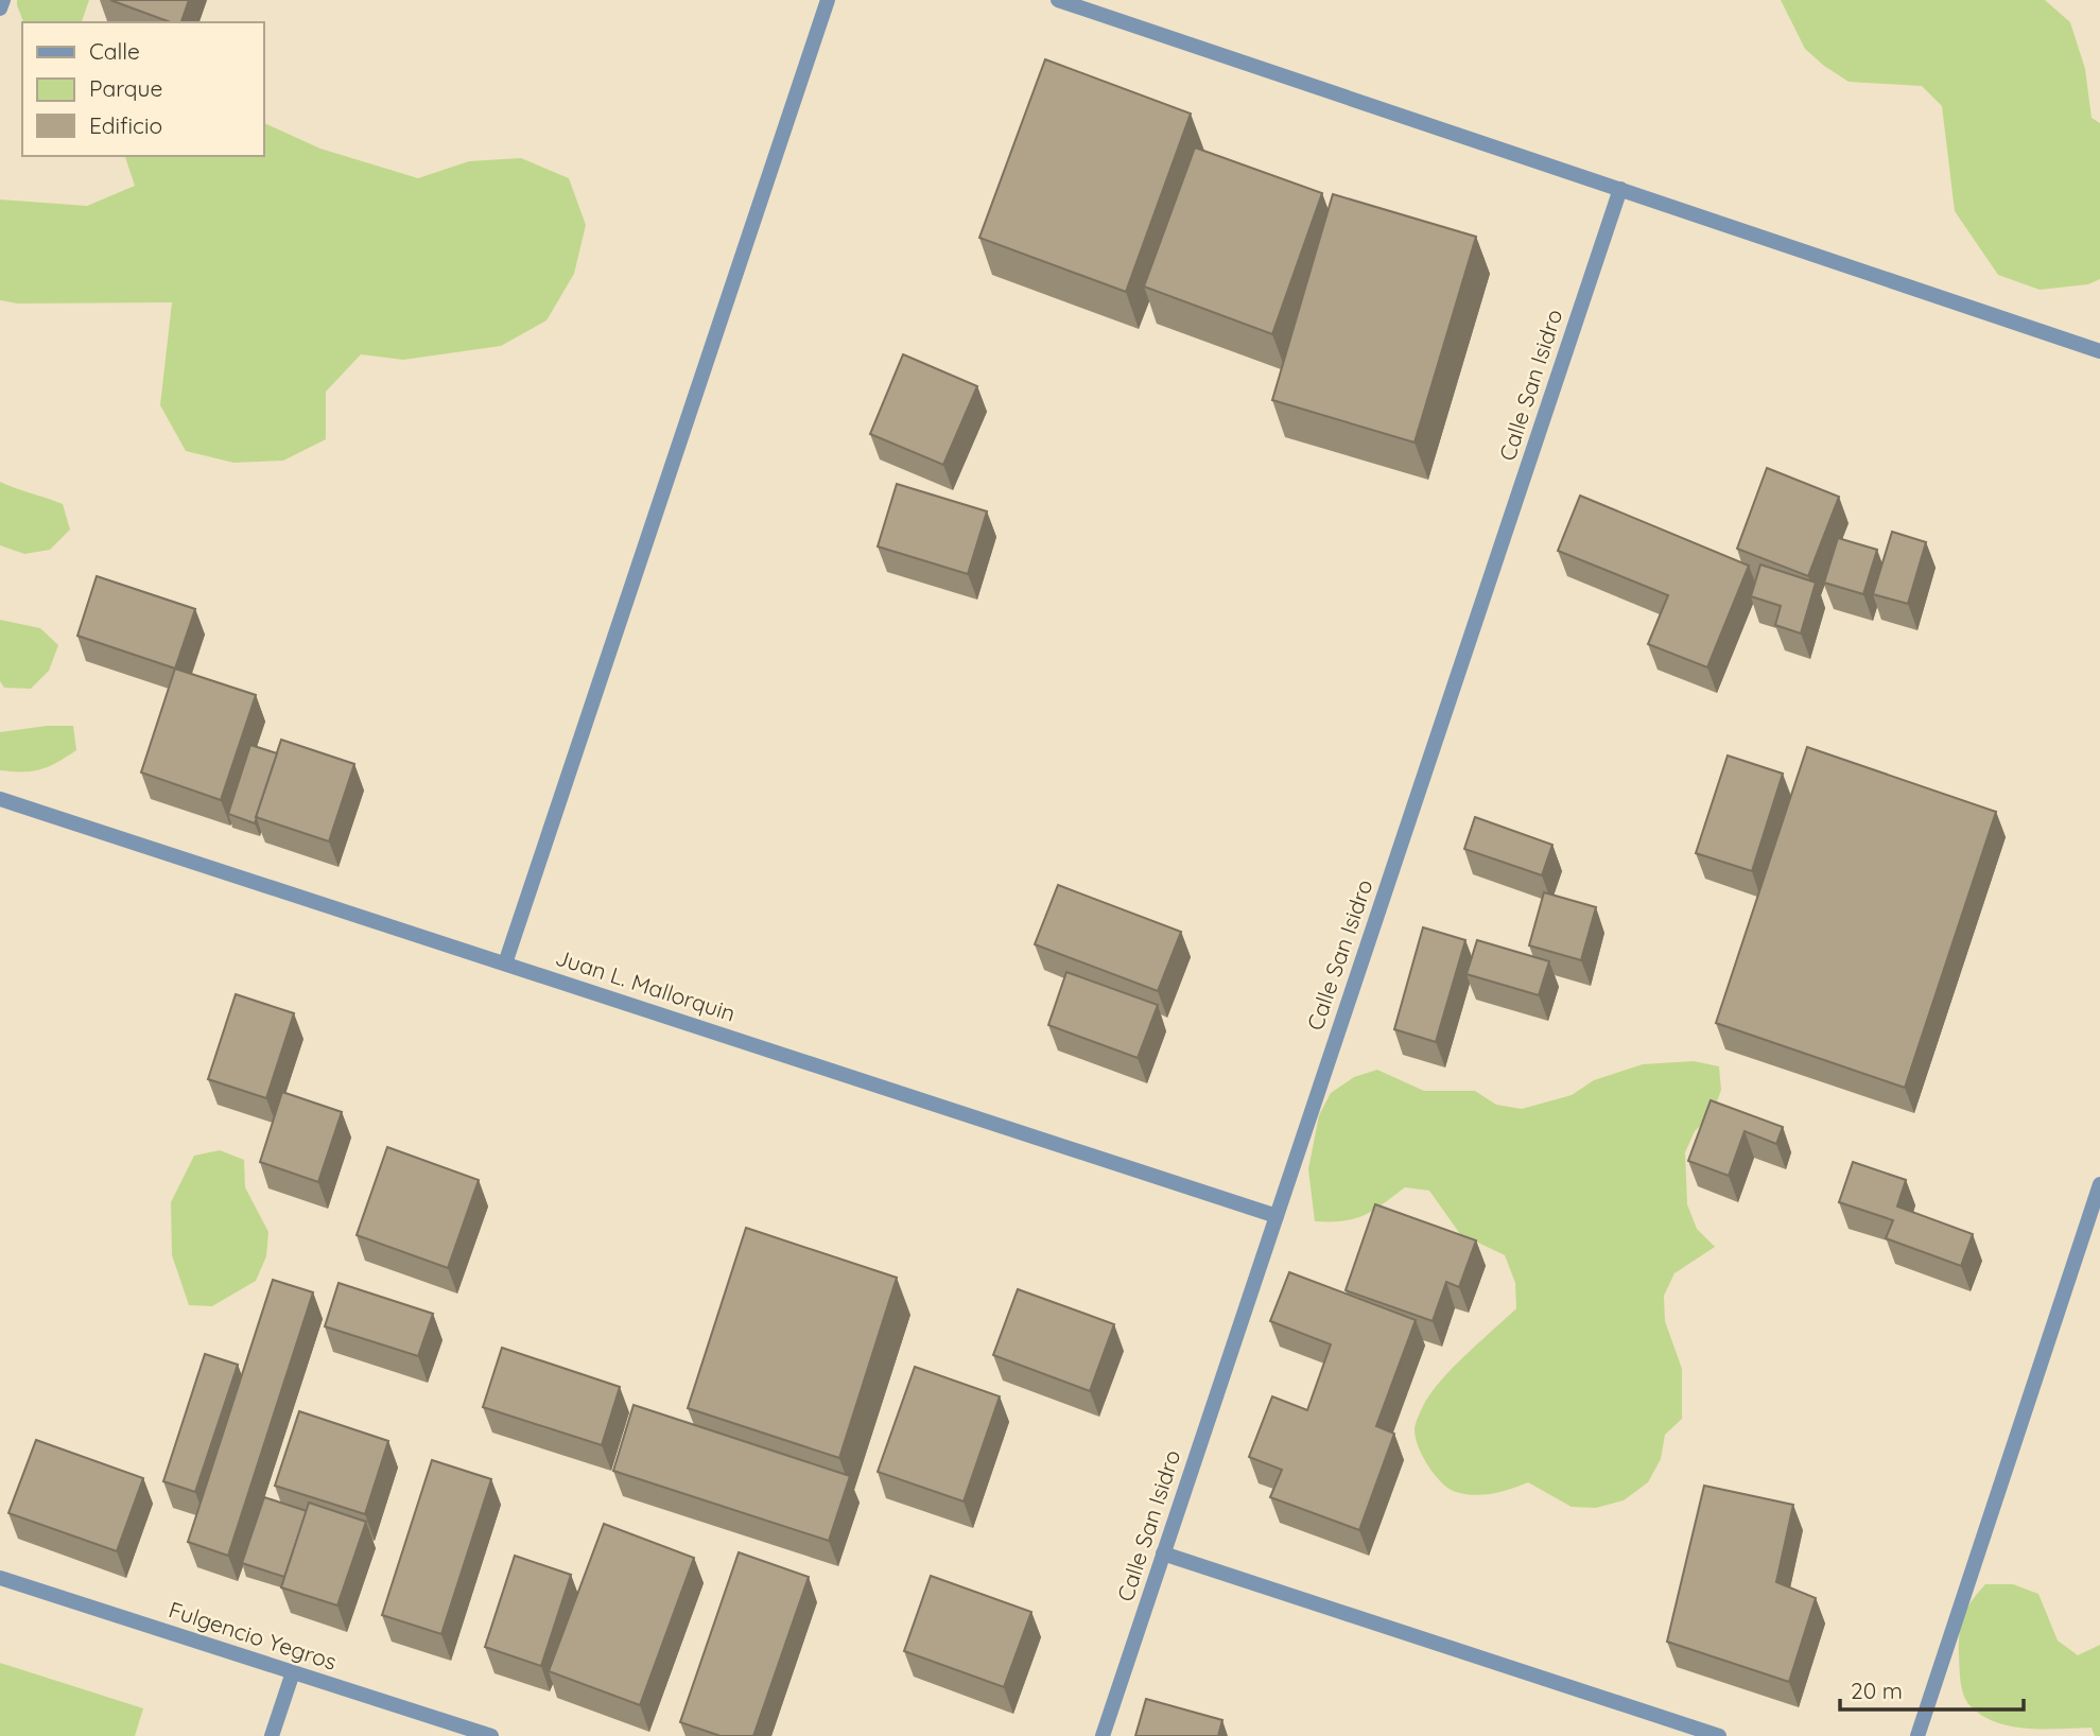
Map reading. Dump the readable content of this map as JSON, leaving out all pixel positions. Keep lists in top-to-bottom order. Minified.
{"streets":{"street":["Calle San Isidro","Juan L. Mallorquin","Fulgencio Yegros"]},"crossings":[["Calle San Isidro","Juan L. Mallorquin"]],"legend":["Calle","Parque","Edificio"],"scale_bar":"20 m"}
